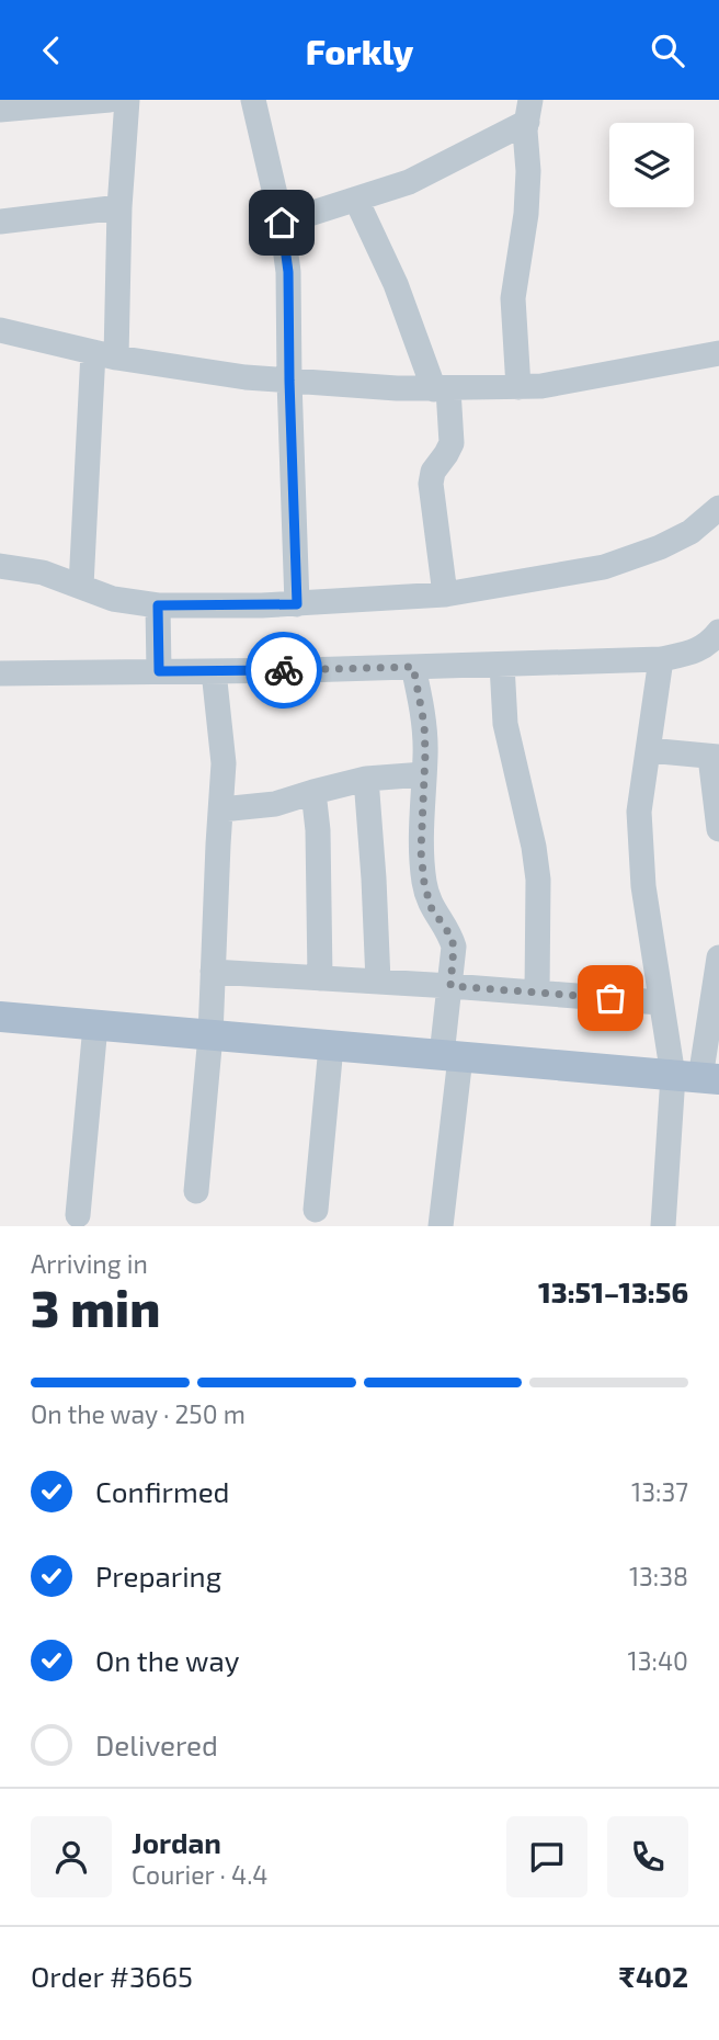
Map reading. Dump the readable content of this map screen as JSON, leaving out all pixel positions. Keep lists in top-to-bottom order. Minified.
{"page":{"header":"Forkly","heading":["3 min","Arriving in","13:51–13:56"],"panel":["Jordan","Courier · 4.4","Order #3665","₹402"],"bar":"On the way · 250 m","list":[["Confirmed","13:37"],["Preparing","13:38"],["On the way","13:40"],"Delivered"]}}
